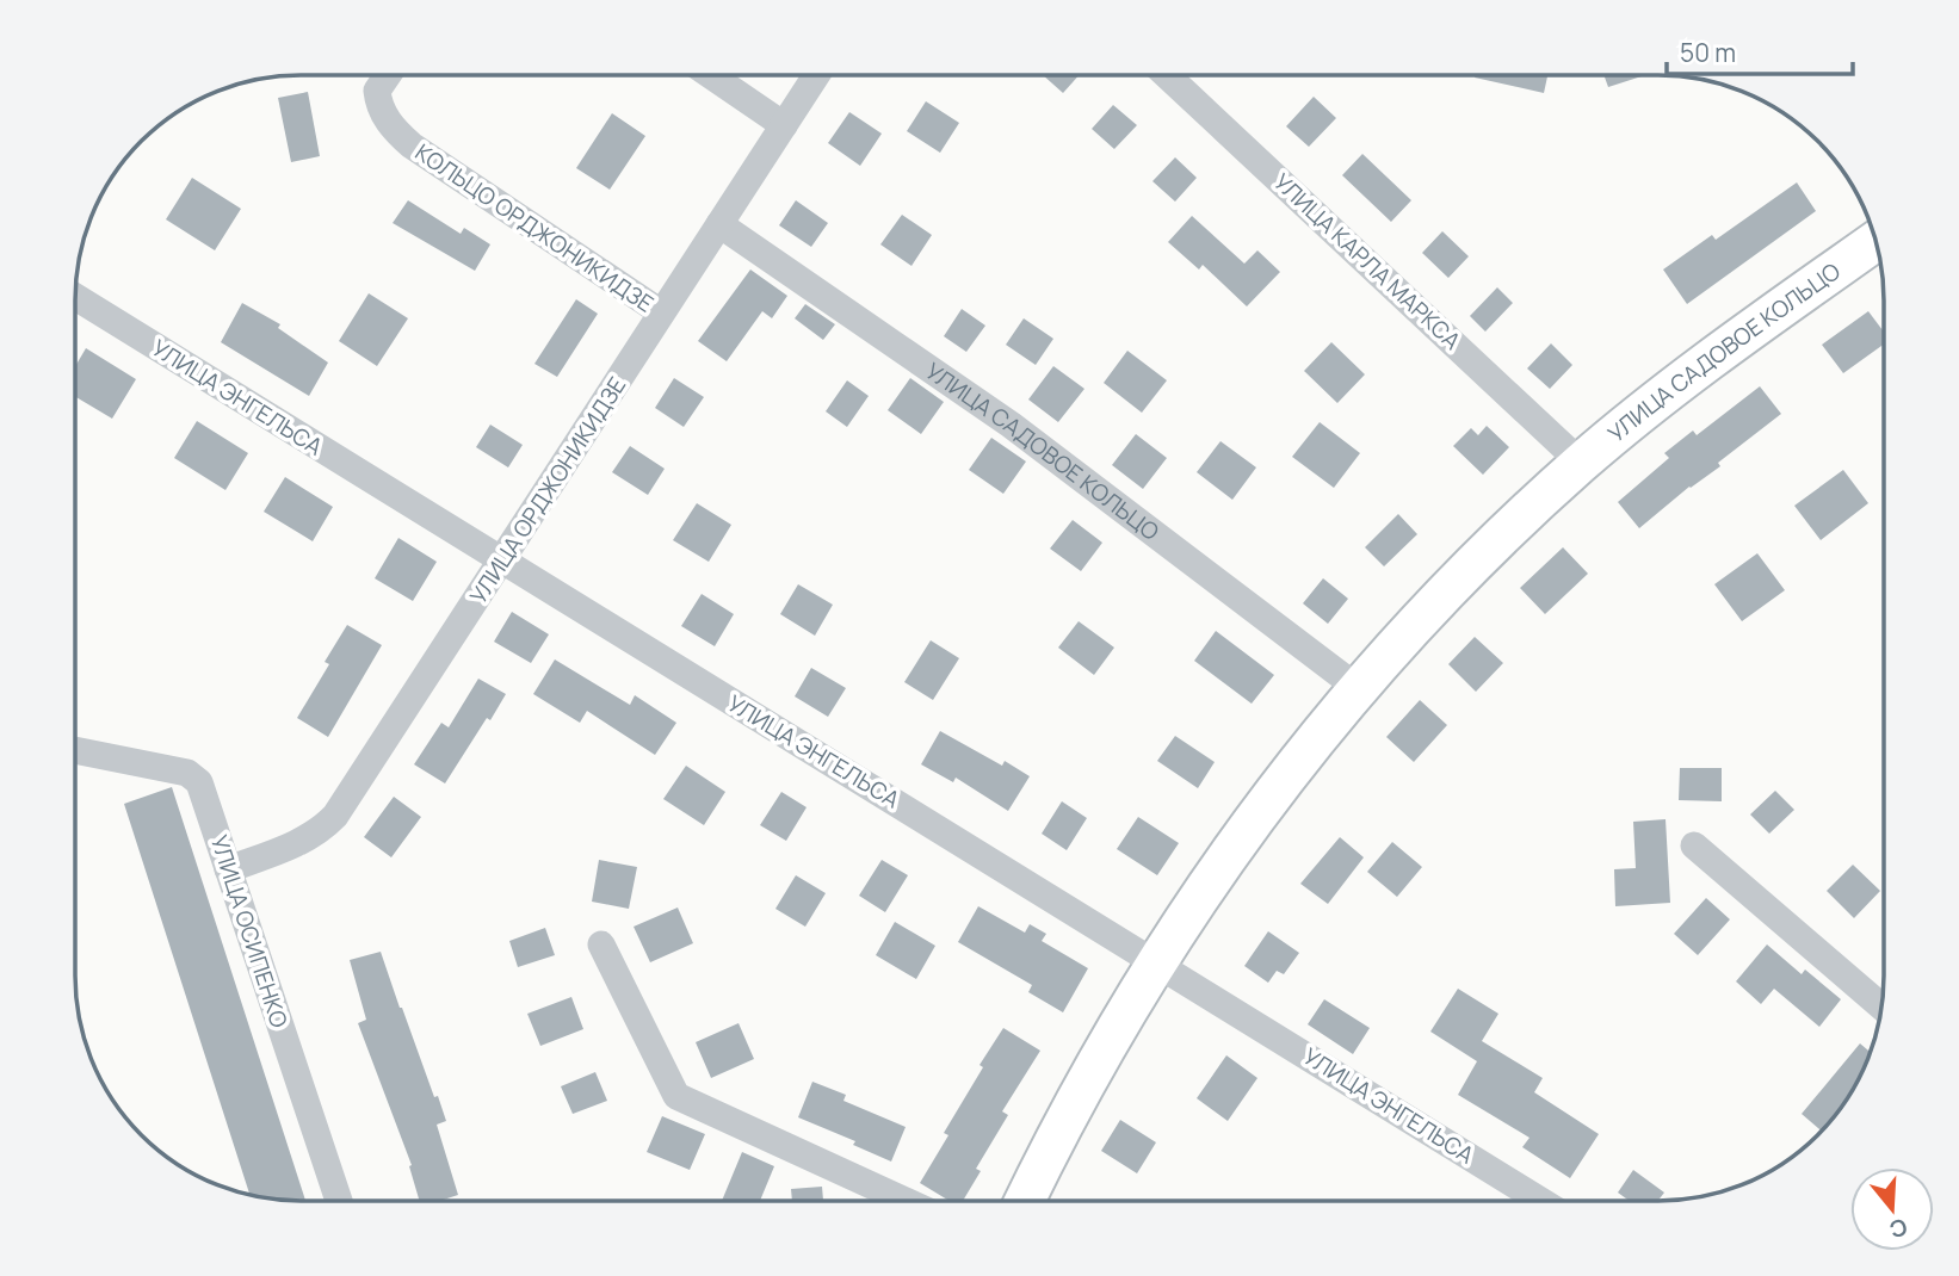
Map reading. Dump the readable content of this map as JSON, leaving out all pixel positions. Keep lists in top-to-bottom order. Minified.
{"streets":{"main road":["УЛИЦА САДОВОЕ КОЛЬЦО"],"street":["КОЛЬЦО ОРДЖОНИКИДЗЕ","УЛИЦА КАРЛА МАРКСА","УЛИЦА ЭНГЕЛЬСА","УЛИЦА ОРДЖОНИКИДЗЕ","УЛИЦА ОСИПЕНКО"]},"crossings":[["КОЛЬЦО ОРДЖОНИКИДЗЕ","УЛИЦА ОРДЖОНИКИДЗЕ"],["УЛИЦА КАРЛА МАРКСА","УЛИЦА САДОВОЕ КОЛЬЦО"],["УЛИЦА САДОВОЕ КОЛЬЦО","УЛИЦА ЭНГЕЛЬСА"],["УЛИЦА САДОВОЕ КОЛЬЦО","УЛИЦА ОРДЖОНИКИДЗЕ"],["УЛИЦА ЭНГЕЛЬСА","УЛИЦА ОРДЖОНИКИДЗЕ"],["УЛИЦА ОРДЖОНИКИДЗЕ","УЛИЦА ОСИПЕНКО"]],"scale_bar":"50 m","north":"bottom"}
